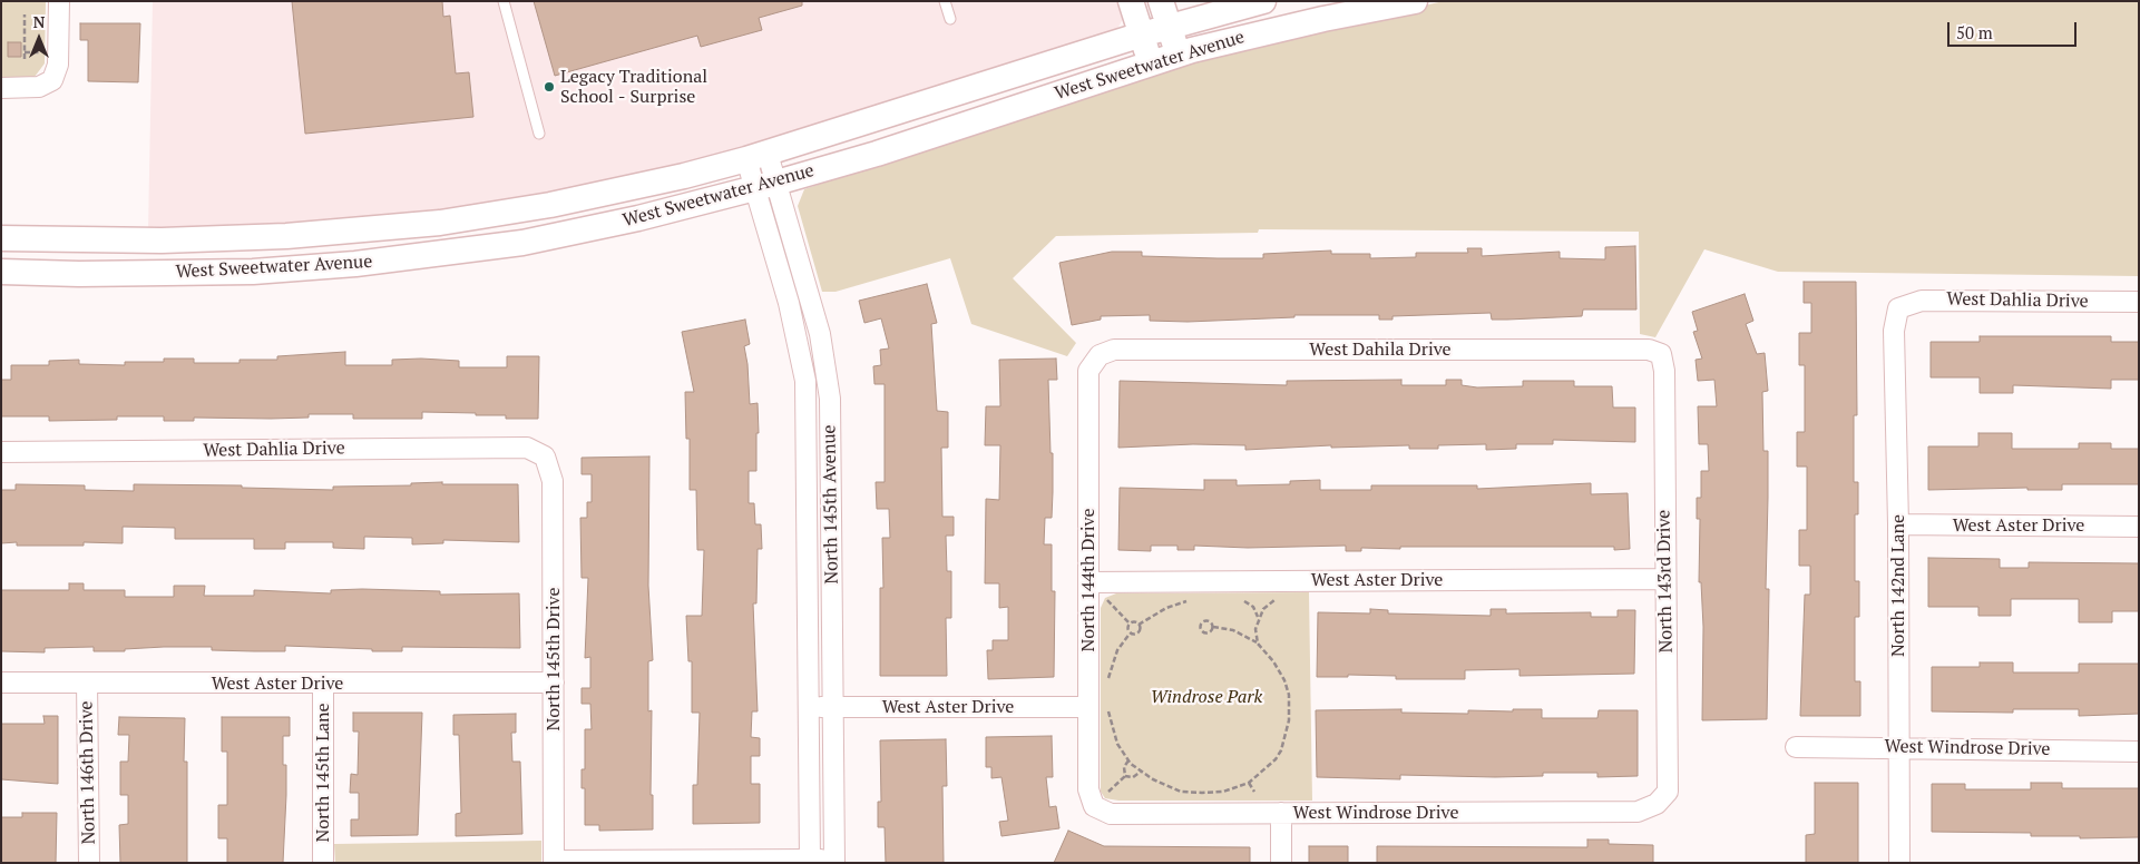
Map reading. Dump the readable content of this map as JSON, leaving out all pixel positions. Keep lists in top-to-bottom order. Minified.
{"streets":{"street":["West Sweetwater Avenue","West Dahlia Drive","West Dahila Drive","North 145th Avenue","West Aster Drive","North 144th Drive","North 143rd Drive","North 142nd Lane","North 145th Drive","West Windrose Drive","North 146th Drive","North 145th Lane"]},"crossings":[["West Sweetwater Avenue","North 145th Avenue"],["West Dahlia Drive","North 142nd Lane"],["West Dahlia Drive","North 145th Drive"],["West Dahila Drive","North 144th Drive"],["West Dahila Drive","North 143rd Drive"],["North 145th Avenue","West Aster Drive"],["West Aster Drive","North 144th Drive"],["West Aster Drive","North 143rd Drive"],["West Aster Drive","North 142nd Lane"],["West Aster Drive","North 145th Drive"],["West Aster Drive","North 146th Drive"],["West Aster Drive","North 145th Lane"],["North 144th Drive","West Windrose Drive"],["North 143rd Drive","West Windrose Drive"],["North 142nd Lane","West Windrose Drive"]],"parks":["Windrose Park"],"places":["Legacy Traditional School - Surprise"],"scale_bar":"50 m","north":"top"}
